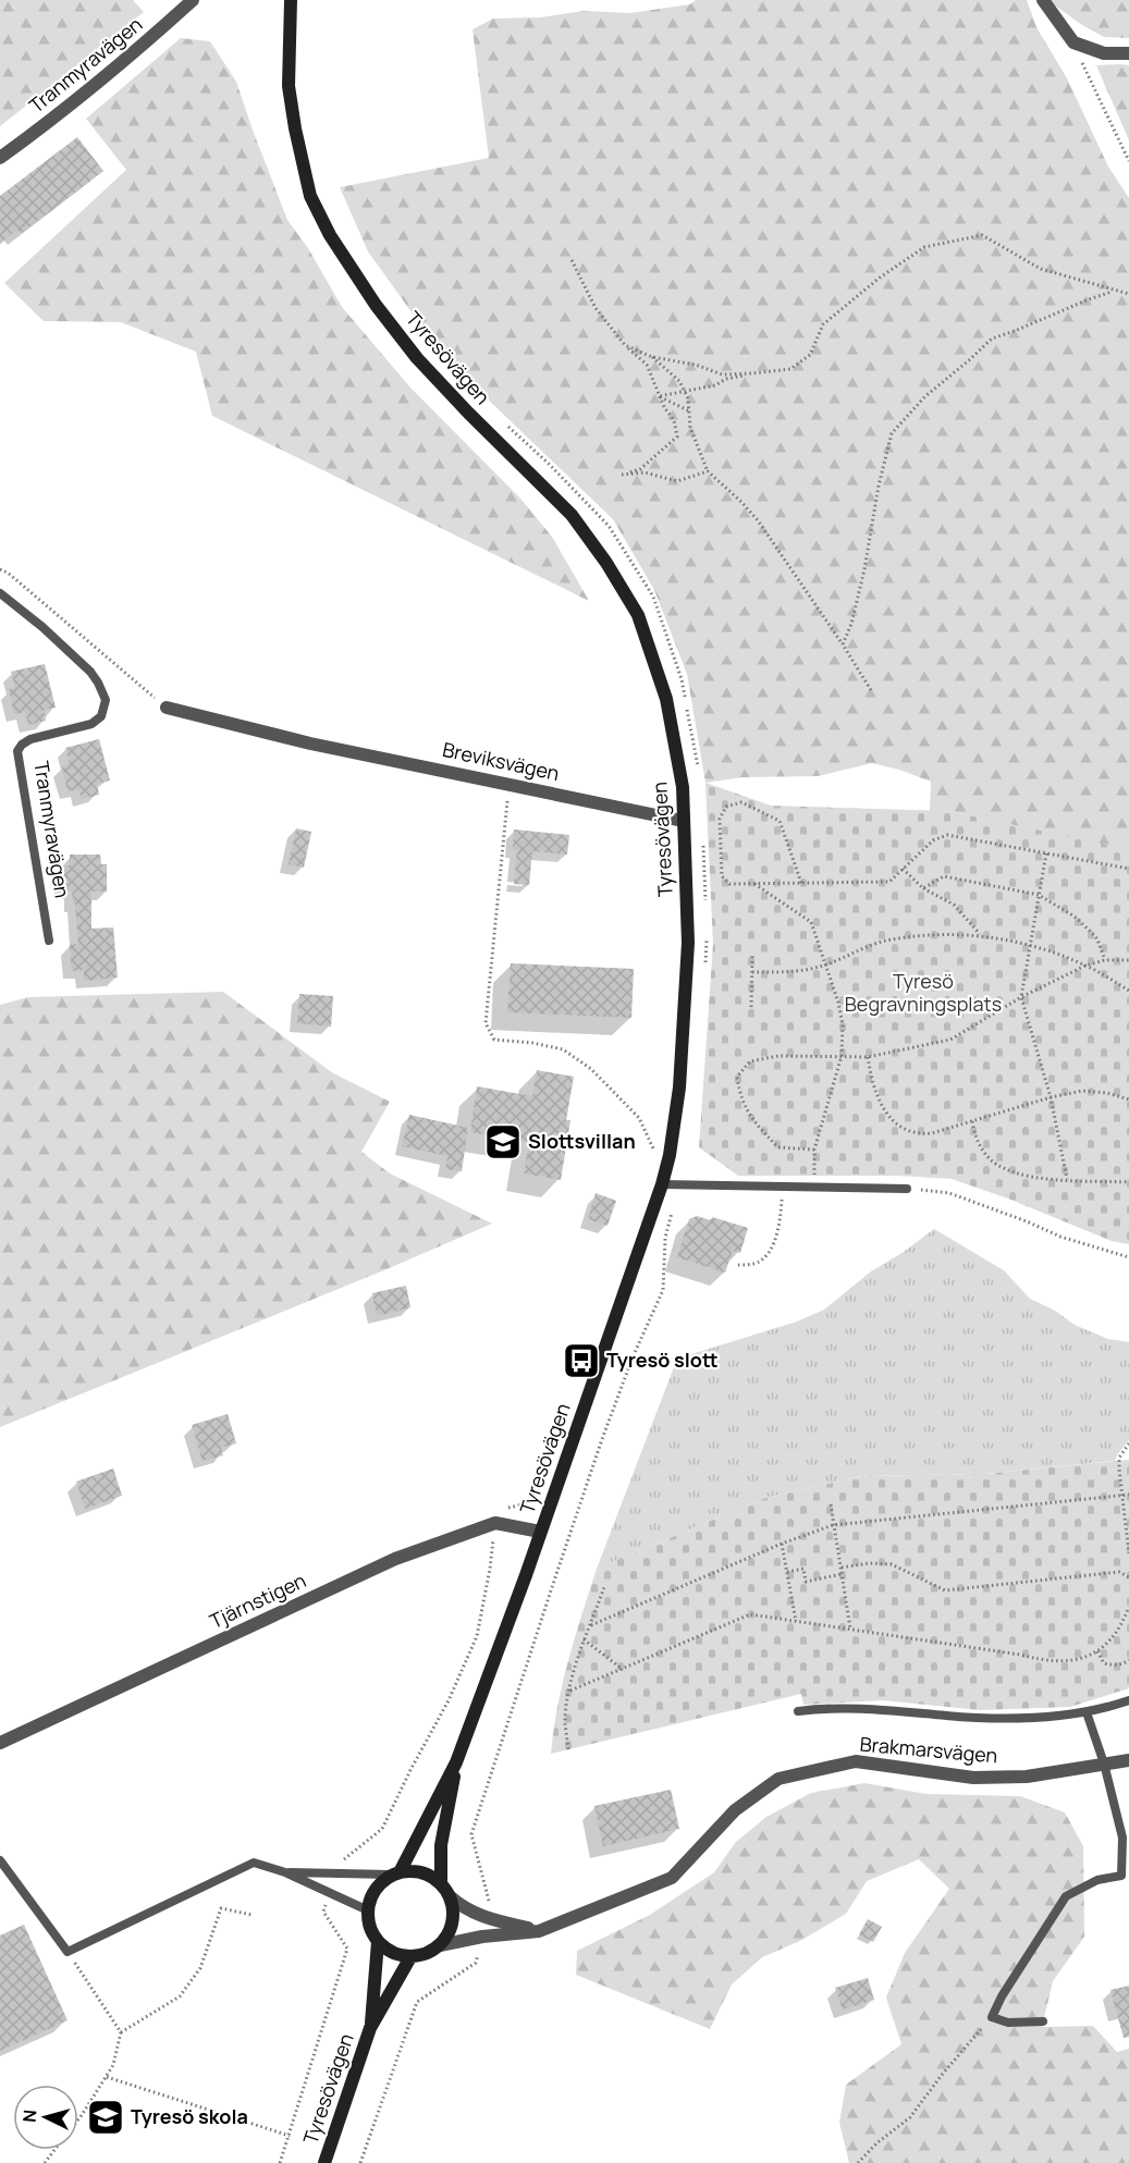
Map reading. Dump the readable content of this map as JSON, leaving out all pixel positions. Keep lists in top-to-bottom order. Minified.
{"streets":{"main road":["Tyresövägen"],"street":["Tranmyravägen","Breviksvägen","Tjärnstigen","Brakmarsvägen"]},"crossings":[["Tyresövägen","Breviksvägen"],["Tyresövägen","Brakmarsvägen"]],"parks":["Tyresö Begravningsplats"],"places":{"school or university":["Slottsvillan","Tyresö skola"],"bus stop":["Tyresö slott"]},"north":"left"}
